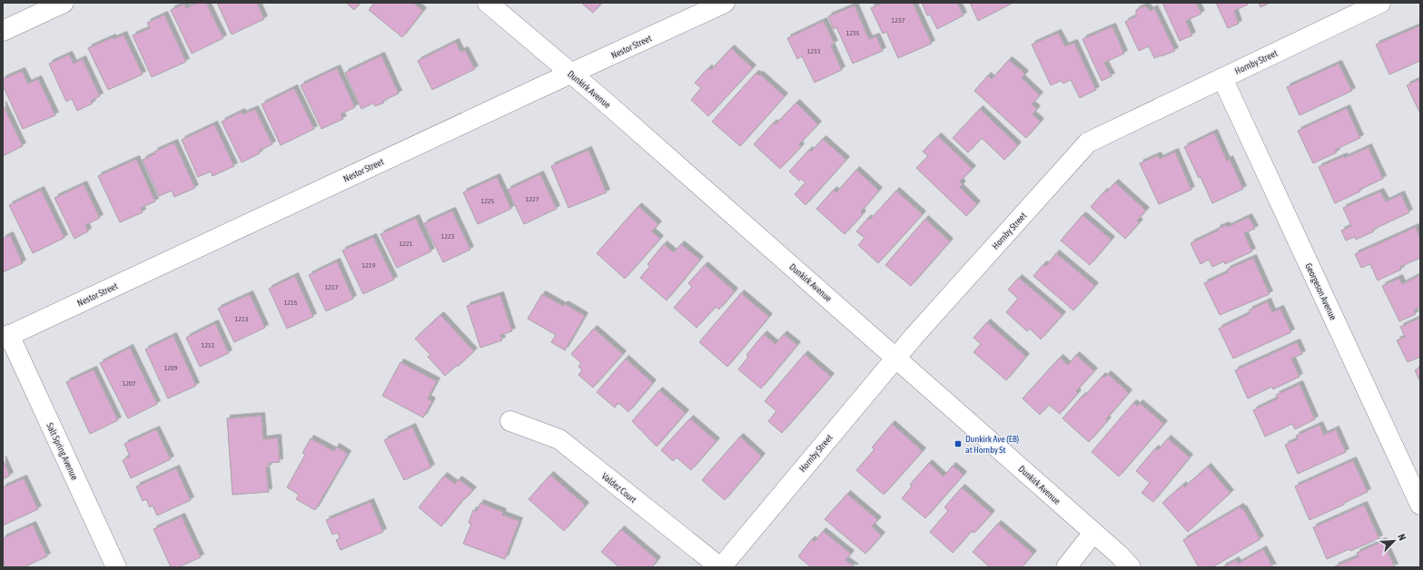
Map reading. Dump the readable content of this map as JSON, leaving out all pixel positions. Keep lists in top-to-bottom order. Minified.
{"streets":{"street":["Nestor Street","Hornby Street","Dunkirk Avenue","Georgeson Avenue","Salt Spring Avenue","Valdez Court"]},"crossings":[["Nestor Street","Dunkirk Avenue"],["Nestor Street","Salt Spring Avenue"],["Hornby Street","Dunkirk Avenue"],["Hornby Street","Georgeson Avenue"],["Hornby Street","Valdez Court"]],"places":{"transit":["Dunkirk Ave (EB) at Hornby St"]},"house_numbers":["1237","1235","1233","1227","1225","1223","1221","1219","1217","1215","1213","1211","1209","1207"],"north":"top right"}
